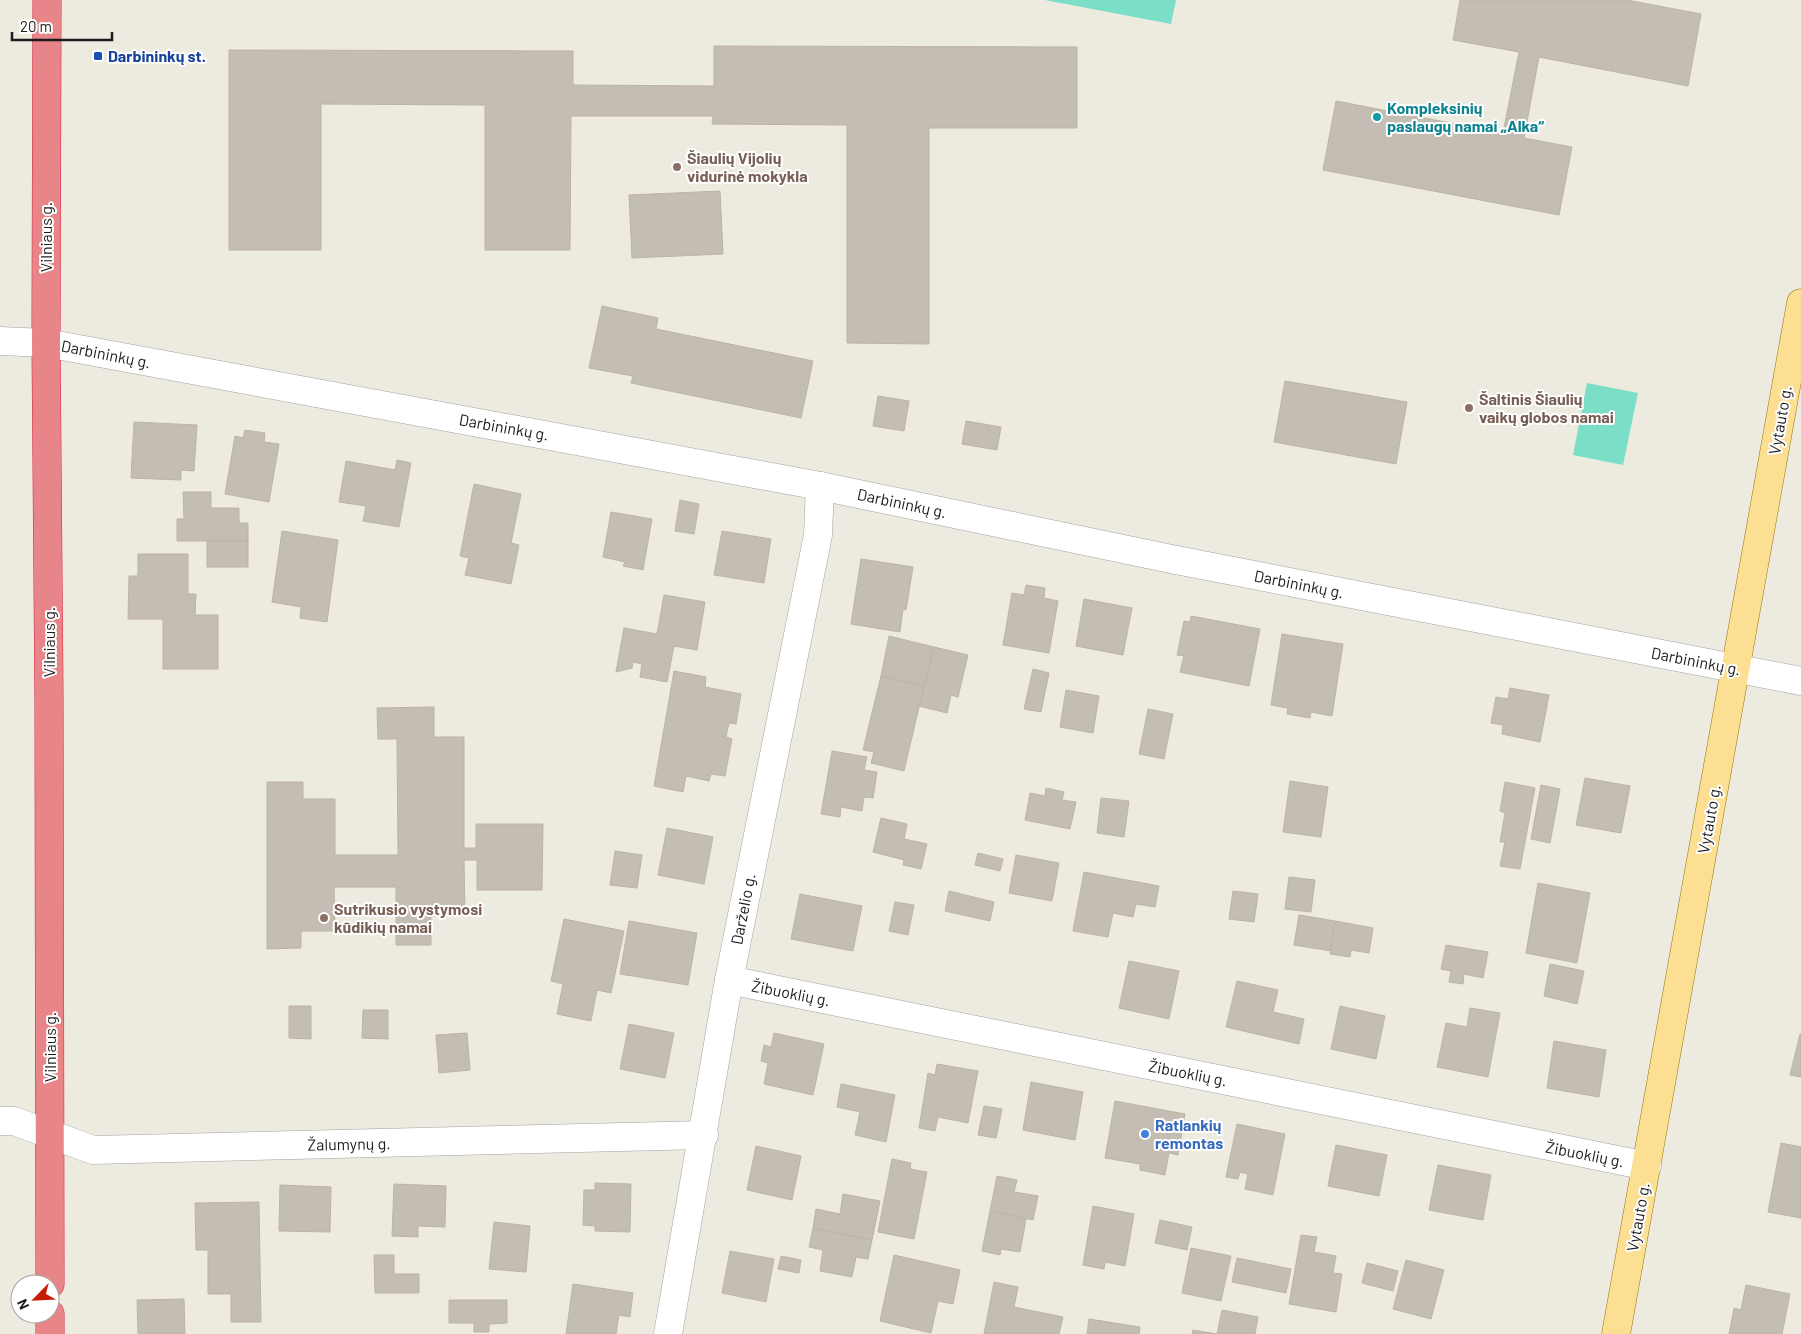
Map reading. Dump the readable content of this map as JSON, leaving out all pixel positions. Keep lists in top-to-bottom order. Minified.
{"streets":{"highway":["Vilniaus g."],"main road":["Vytauto g."],"street":["Darbininkų g.","Darželio g.","Žibuoklių g.","Žalumynų g."]},"crossings":[["Vilniaus g.","Darbininkų g."],["Vilniaus g.","Žalumynų g."],["Darbininkų g.","Vytauto g."],["Darbininkų g.","Darželio g."],["Vytauto g.","Žibuoklių g."],["Darželio g.","Žibuoklių g."],["Darželio g.","Žalumynų g."]],"places":{"transit":["Darbininkų st."],"other":["Kompleksinių paslaugų namai „Alka“","Šiaulių Vijolių vidurinė mokykla","Šaltinis Šiaulių vaikų globos namai","Sutrikusio vystymosi kūdikių namai","Ratlankių remontas"]},"scale_bar":"20 m","north":"bottom left"}
